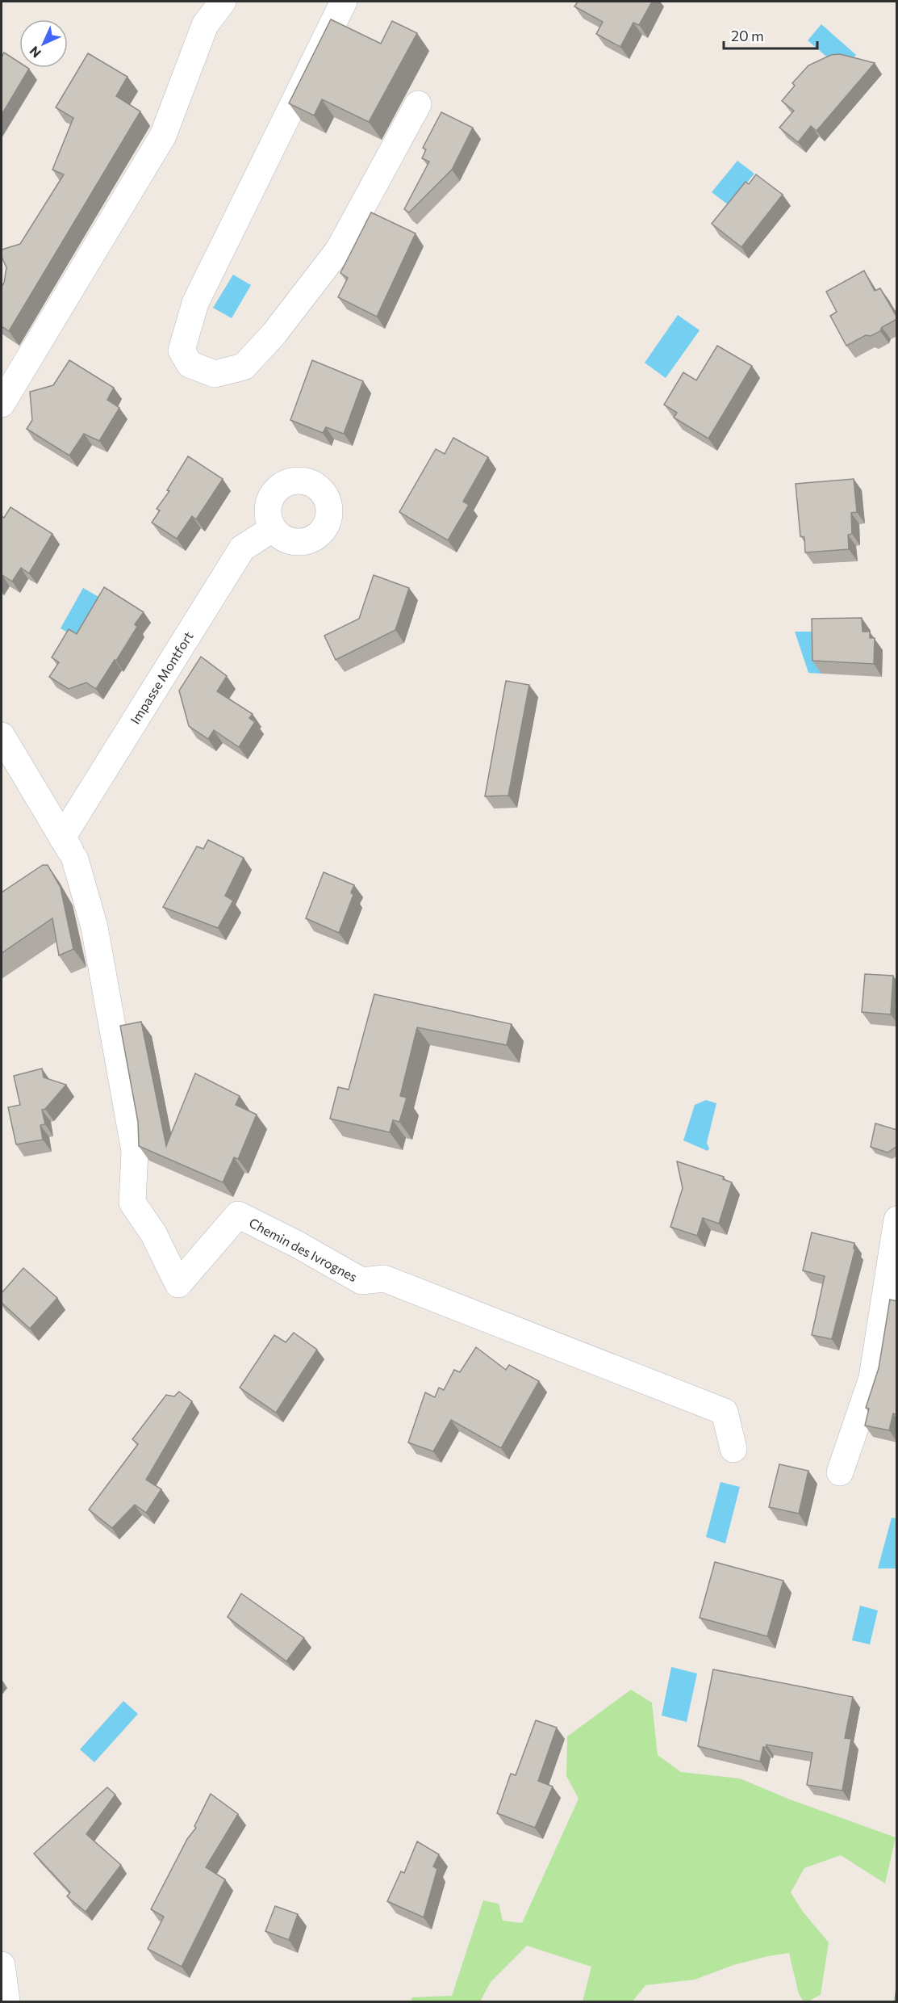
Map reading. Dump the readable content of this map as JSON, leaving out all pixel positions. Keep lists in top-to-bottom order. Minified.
{"streets":{"street":["Impasse Montfort","Chemin des Ivrognes"]},"crossings":[["Impasse Montfort","Chemin des Ivrognes"]],"scale_bar":"20 m","north":"bottom left"}
